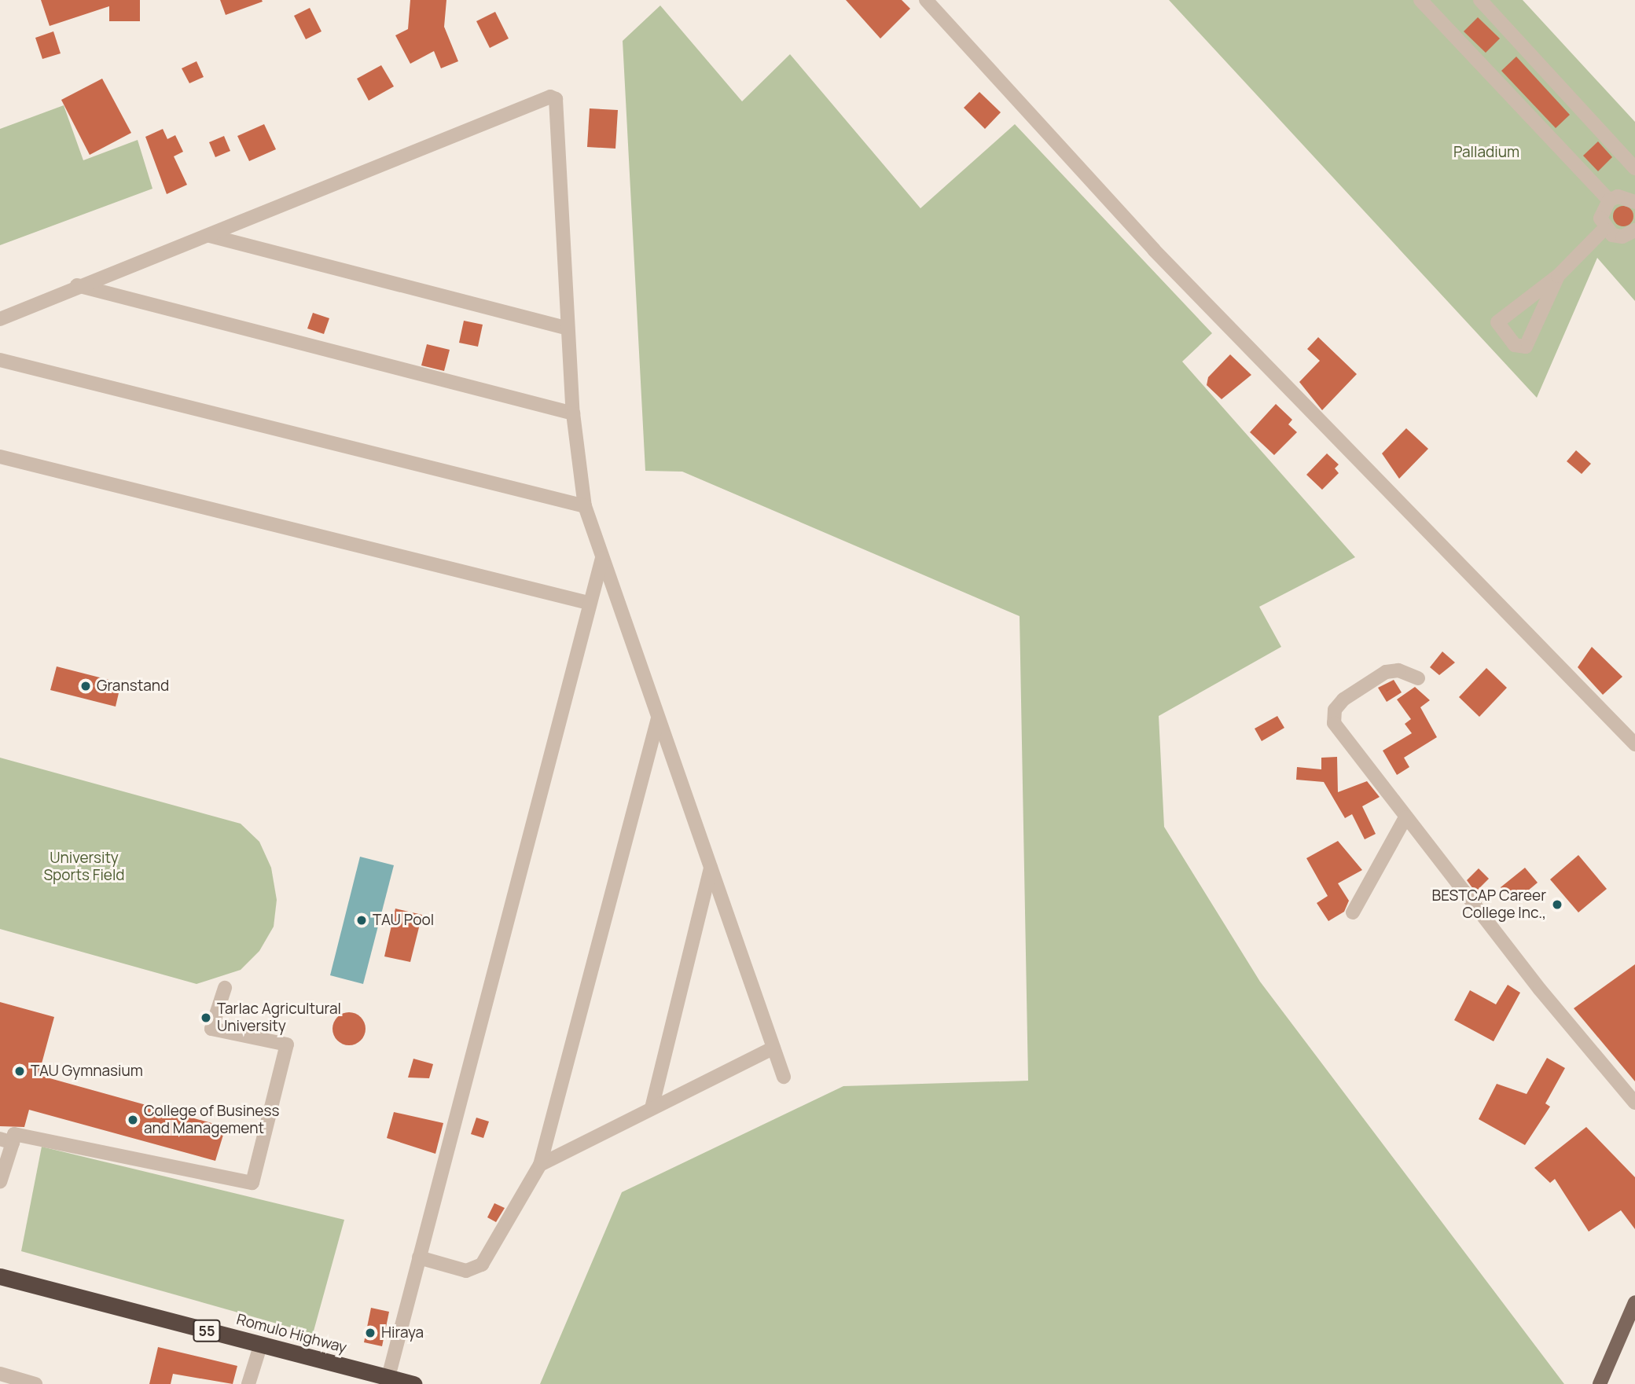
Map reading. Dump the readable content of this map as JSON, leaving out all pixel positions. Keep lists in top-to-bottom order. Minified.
{"streets":{"highway":["55","Romulo Highway"]},"parks":["Palladium","University Sports Field"],"places":["Granstand","BESTCAP Career College Inc.,","TAU Pool","Tarlac Agricultural University","TAU Gymnasium","College of Business and Management","Hiraya"]}
